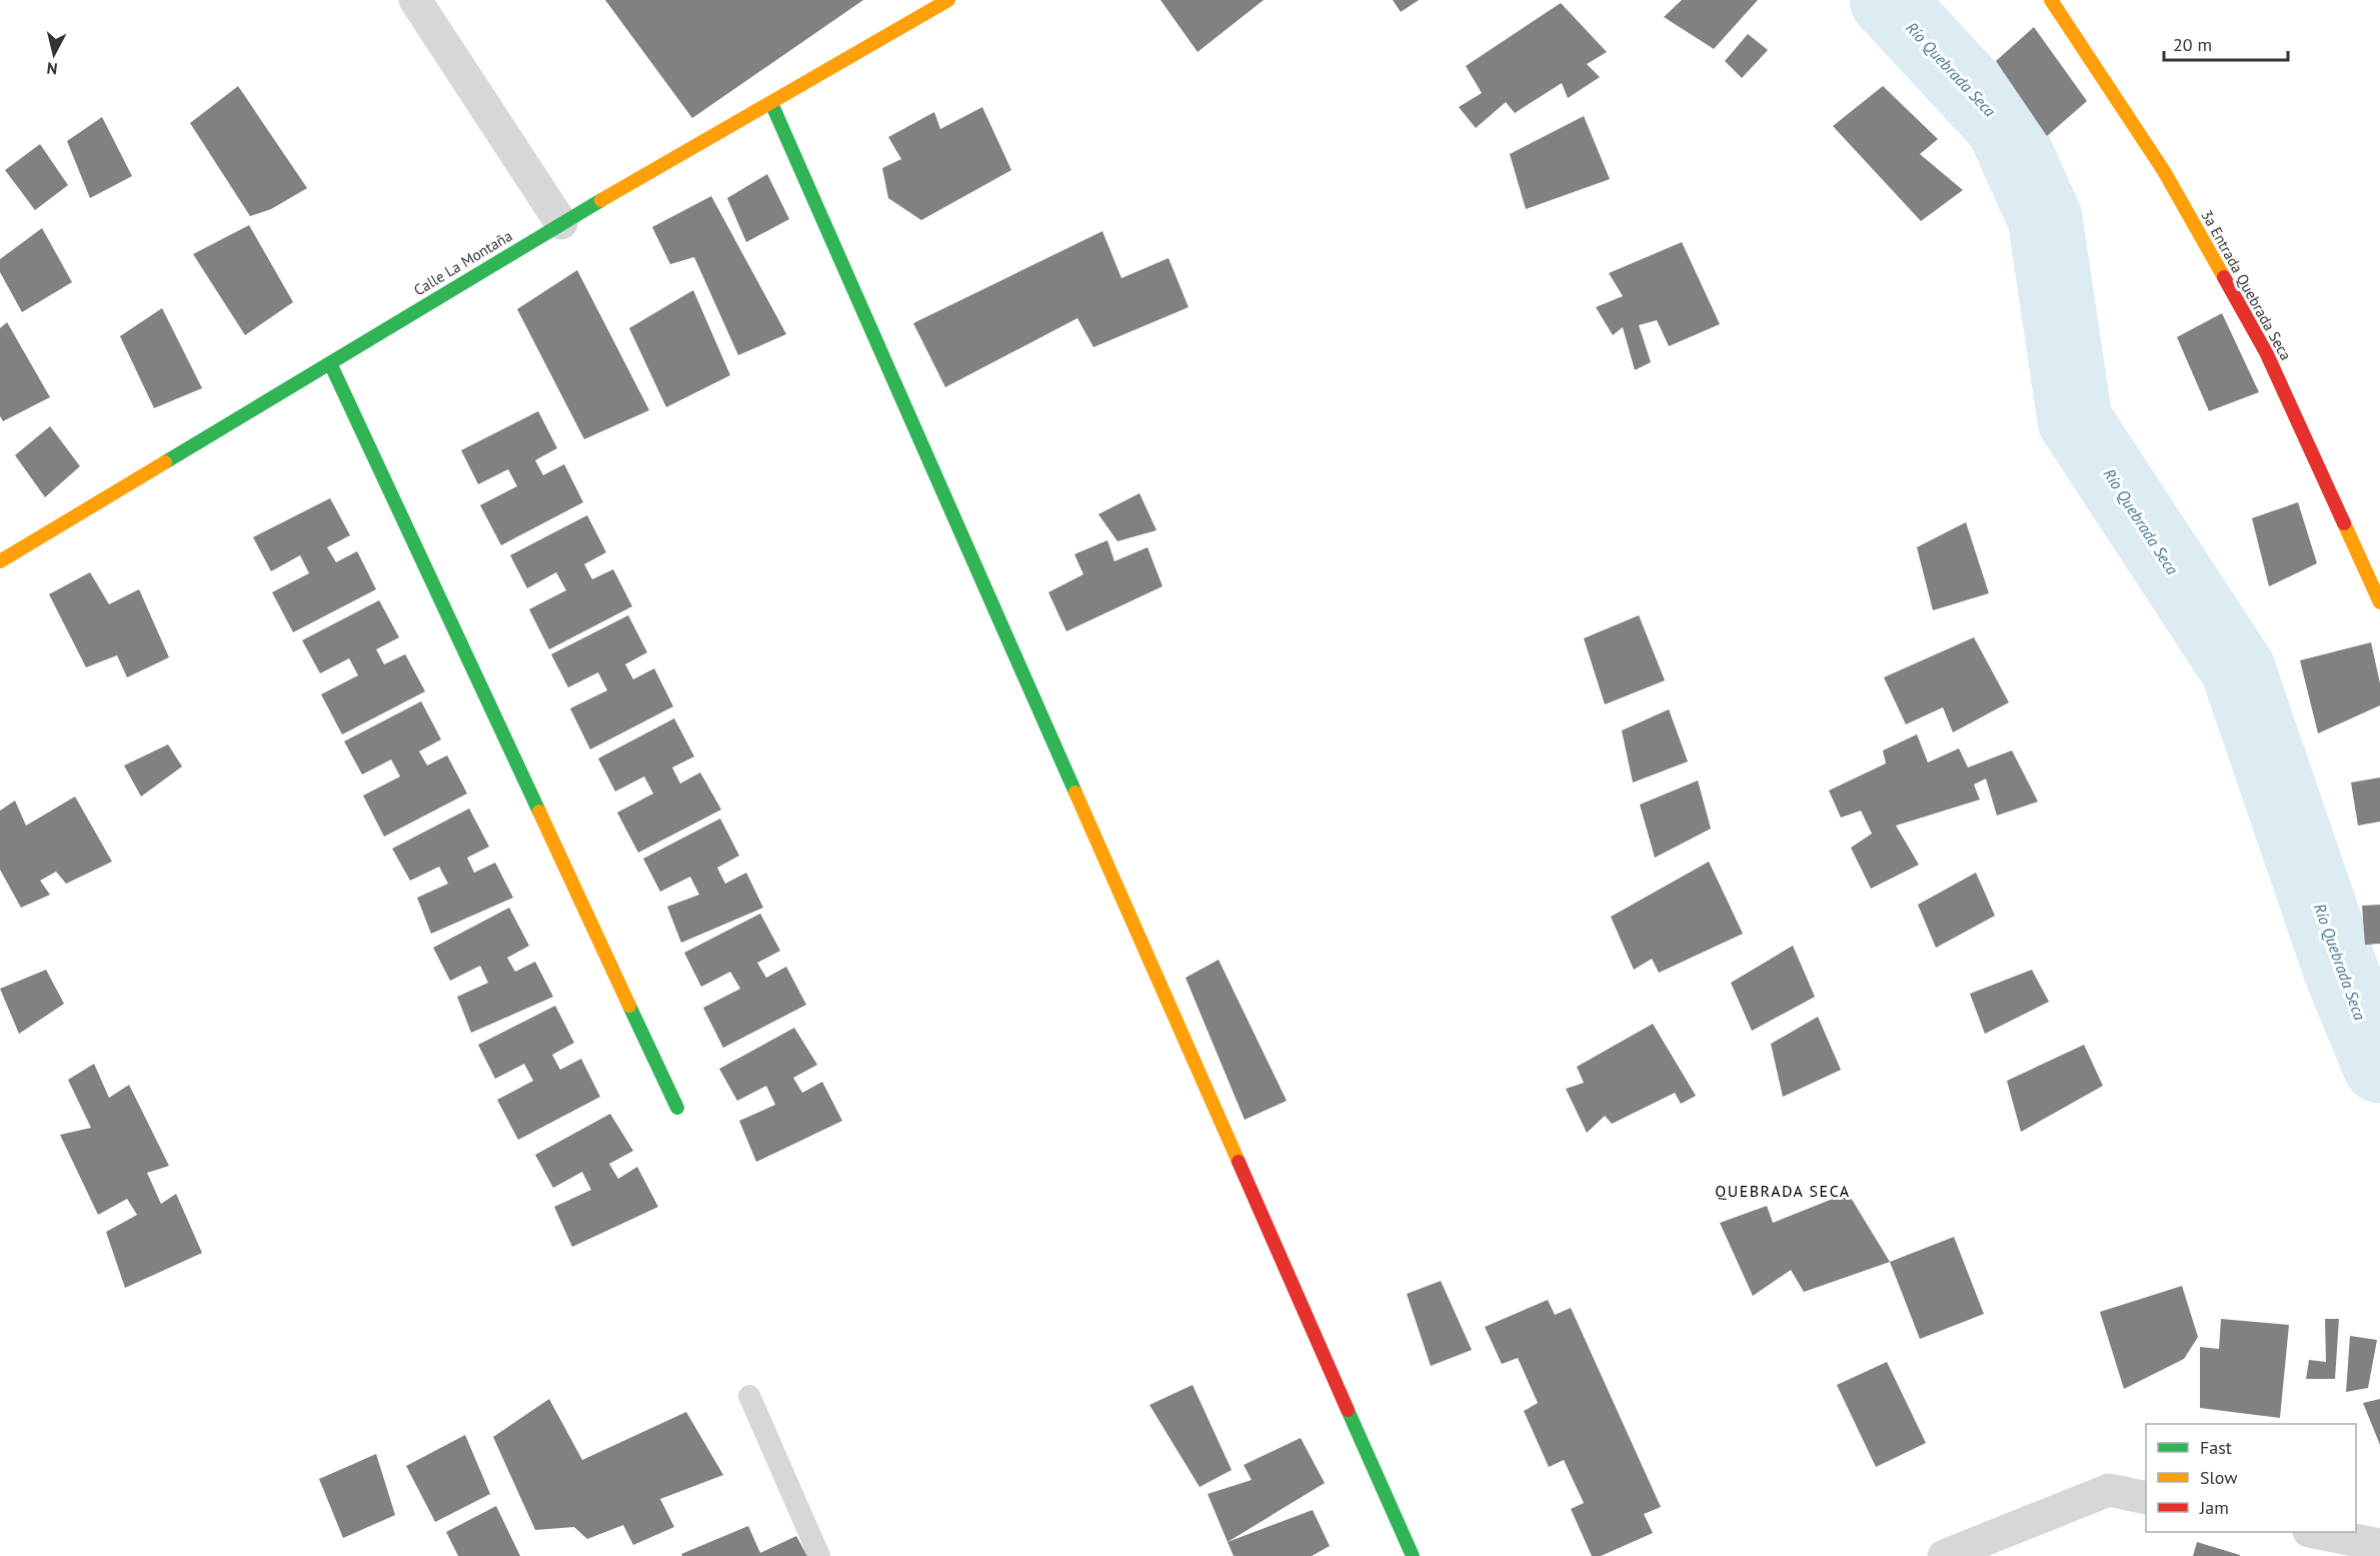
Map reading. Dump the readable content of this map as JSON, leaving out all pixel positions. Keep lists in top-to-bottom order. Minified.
{"streets":{"street":["Calle La Montaña","3a Entrada Quebrada Seca"]},"districts":["QUEBRADA SECA"],"water":["Río Quebrada Seca"],"legend":["Fast","Slow","Jam"],"scale_bar":"20 m","north":"bottom"}
